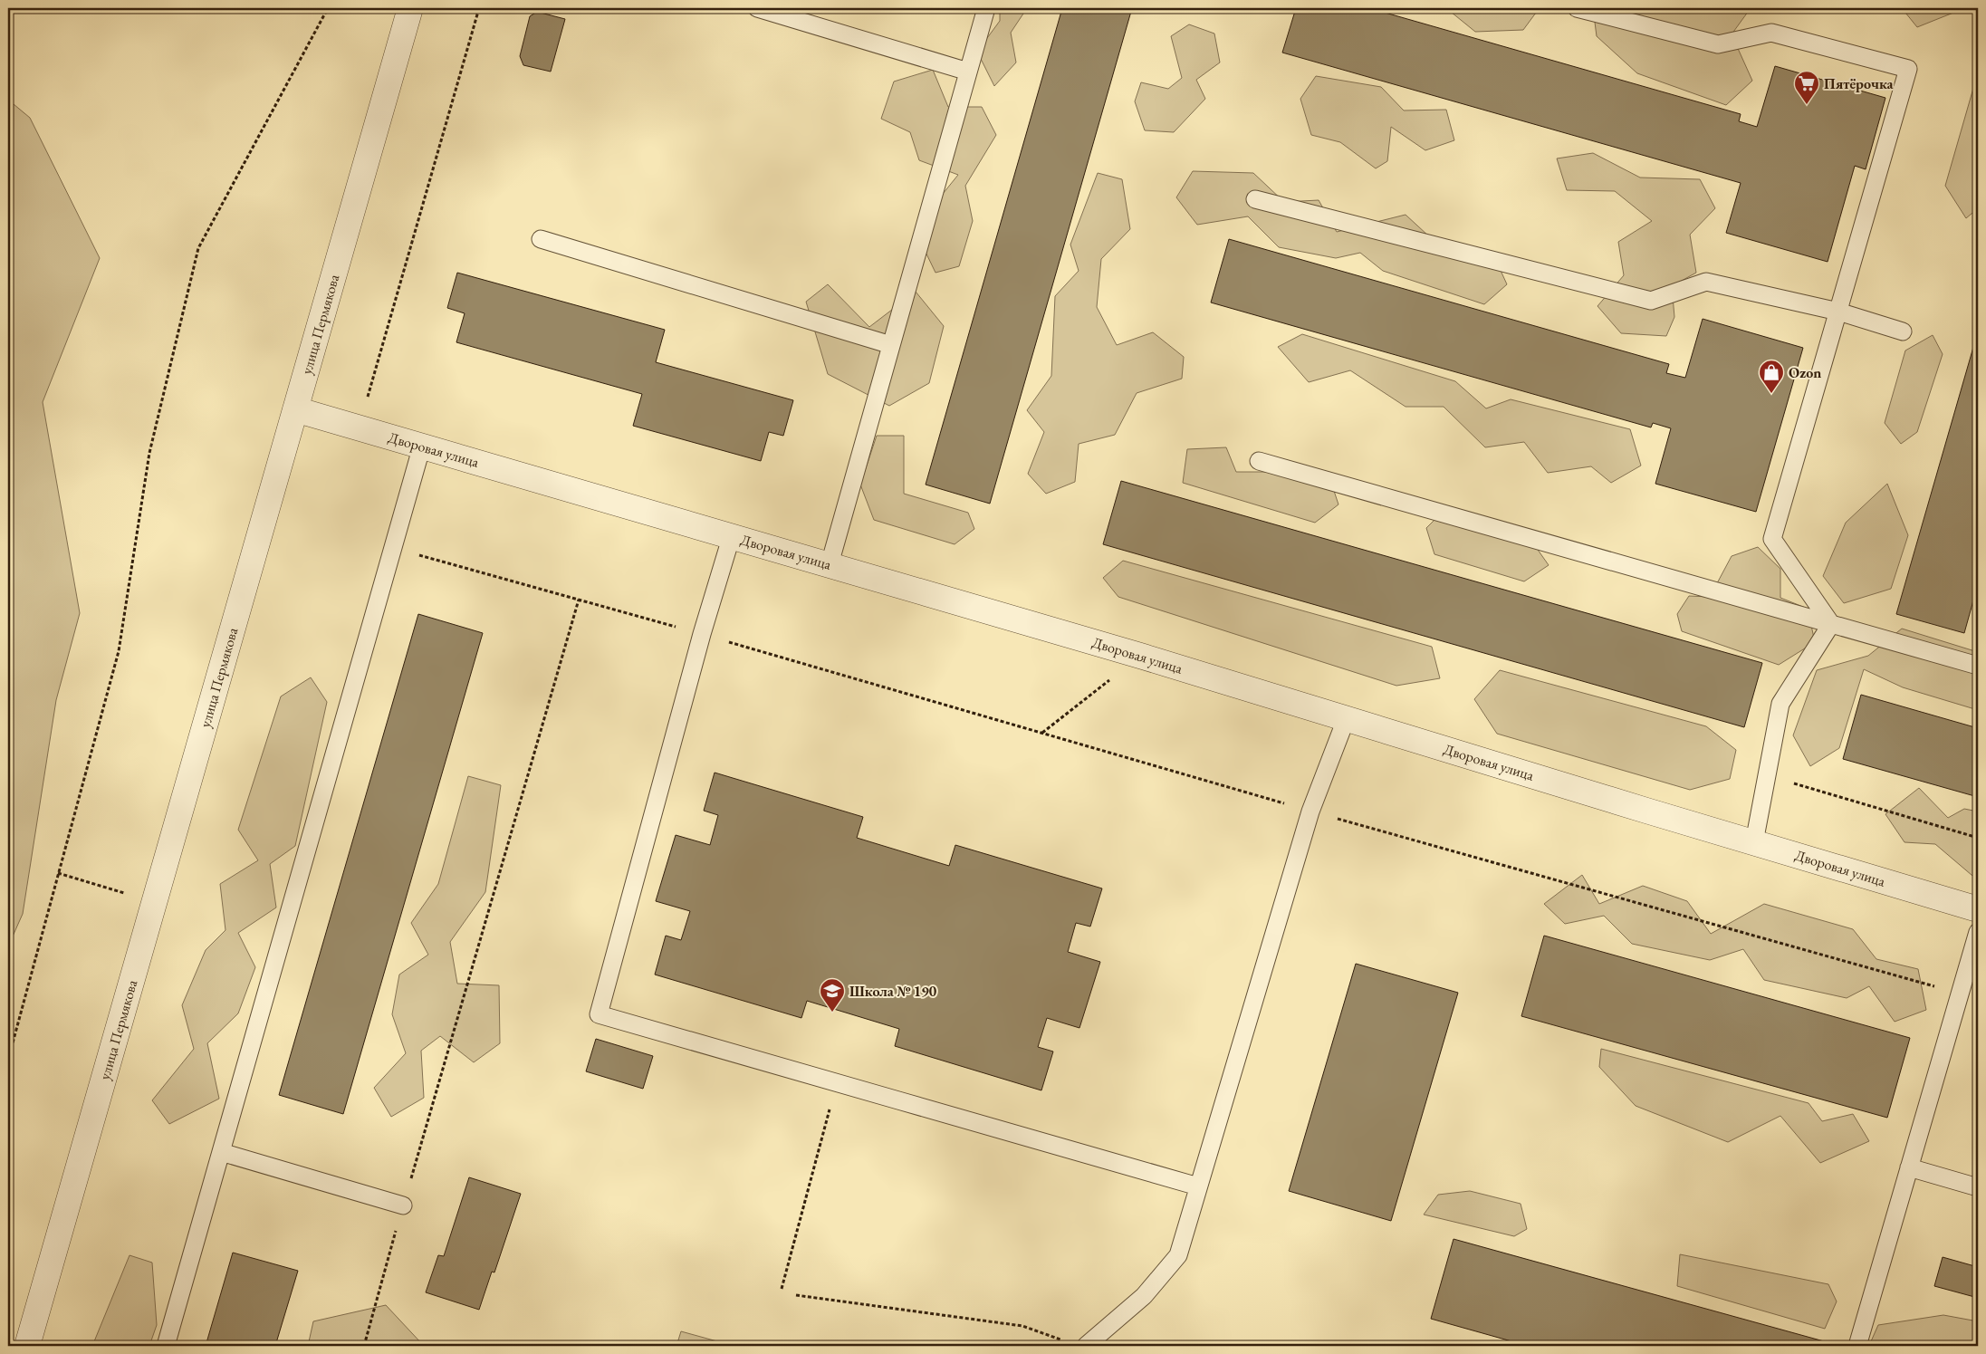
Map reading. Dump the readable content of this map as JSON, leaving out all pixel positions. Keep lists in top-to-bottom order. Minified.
{"streets":{"street":["улица Пермякова","Дворовая улица"]},"crossings":[["улица Пермякова","Дворовая улица"]],"places":{"supermarket":["Пятёрочка"],"shop":["Ozon"],"school or university":["Школа № 190"]}}
